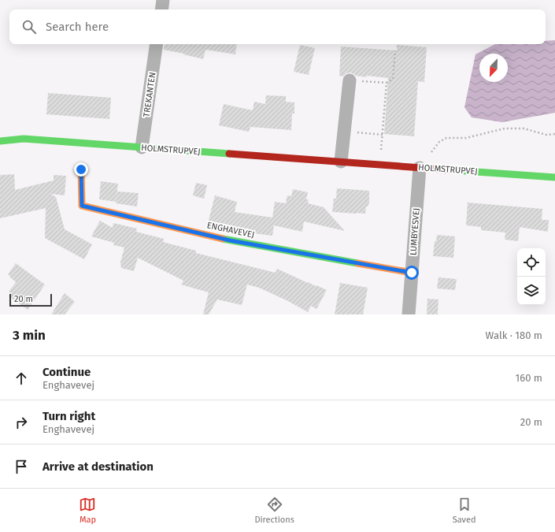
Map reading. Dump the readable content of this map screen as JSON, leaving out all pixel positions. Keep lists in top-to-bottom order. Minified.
{"streets":{"street":["TREKANTEN","HOLMSTRUPVEJ","ENGHAVEVEJ","LUMBYESVEJ"]},"crossings":[["TREKANTEN","HOLMSTRUPVEJ"],["HOLMSTRUPVEJ","LUMBYESVEJ"],["ENGHAVEVEJ","LUMBYESVEJ"]],"scale_bar":"20 m","north":"bottom left","page":{"search":"Search here","scale":"20 m","heading":["3 min","Walk · 180 m"],"list":[["Continue","Enghavevej","160 m"],["Turn right","Enghavevej","20 m"],"Arrive at destination"],"nav":["Map","Directions","Saved"]}}
